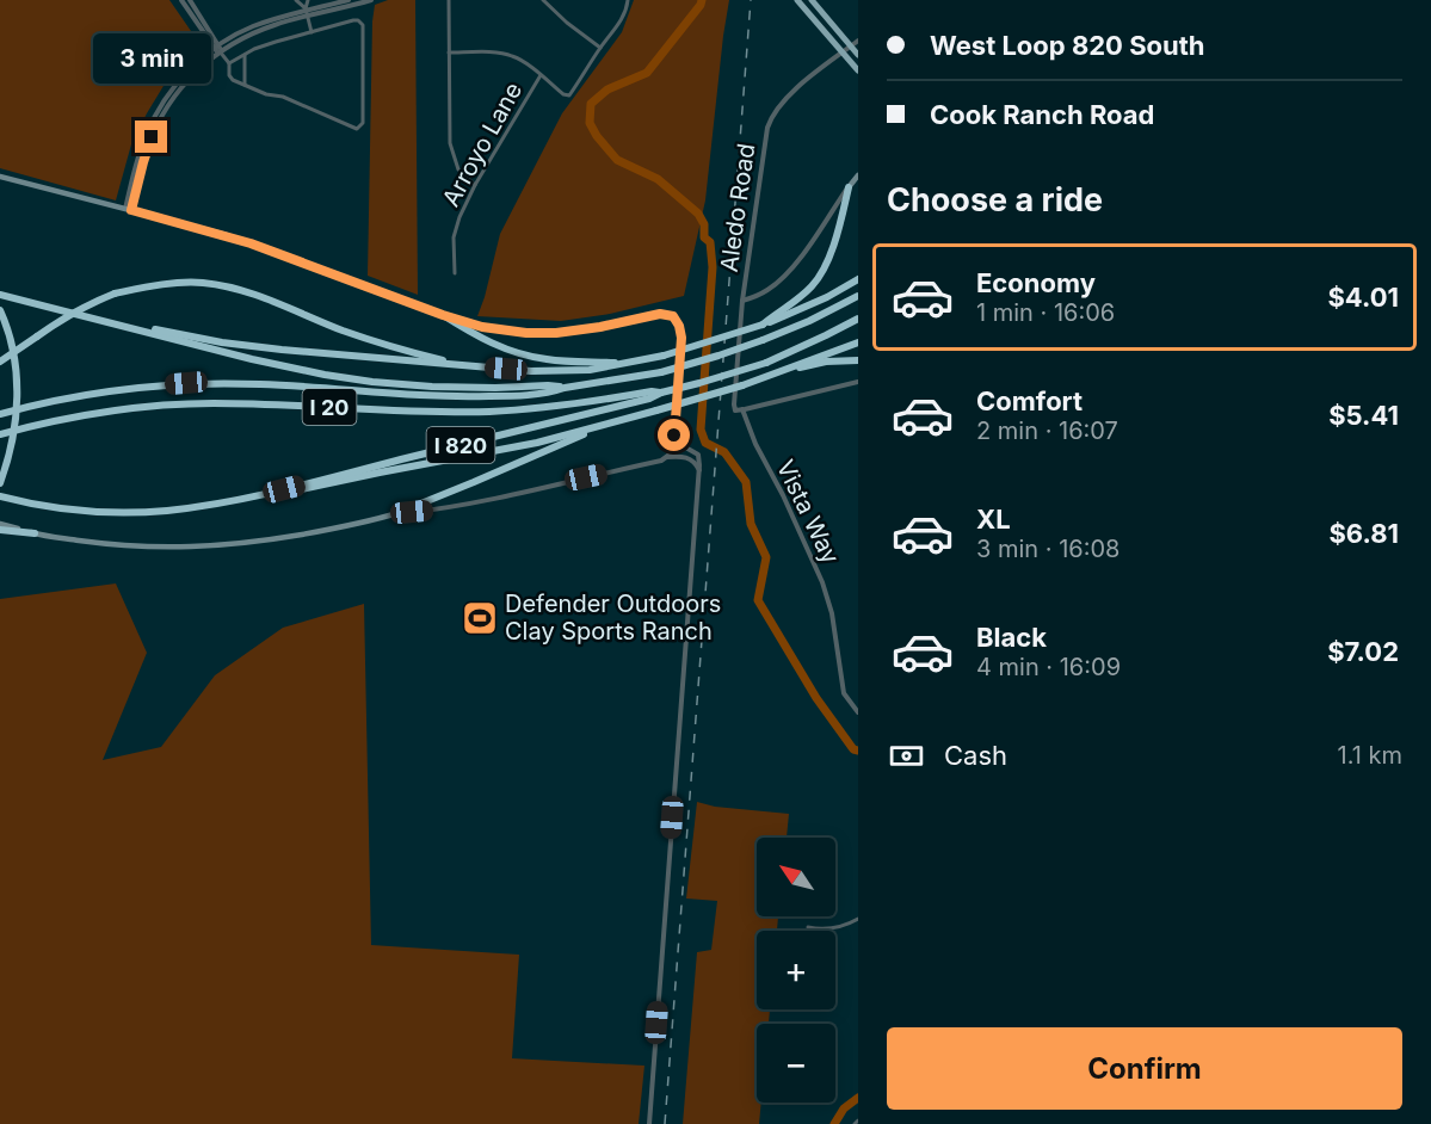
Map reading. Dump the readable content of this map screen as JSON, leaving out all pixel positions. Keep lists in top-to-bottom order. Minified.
{"streets":{"highway":["I 20","I 820"],"street":["Arroyo Lane","Aledo Road","Vista Way"]},"crossings":[["Aledo Road","Vista Way"],["I 20","I 820"]],"places":{"sports":["Defender Outdoors Clay Sports Ranch"]},"north":"top left","page":{"banner":["West Loop 820 South","Cook Ranch Road"],"bubble":"3 min","heading":"Choose a ride","list":[{"name":"Economy","note":"1 min · 16:06","value":"$4.01"},{"name":"Comfort","note":"2 min · 16:07","value":"$5.41"},{"name":"XL","note":"3 min · 16:08","value":"$6.81"},{"name":"Black","note":"4 min · 16:09","value":"$7.02"}],"pay":["Cash","1.1 km"],"map_buttons":["+","−"],"buttons":"Confirm"}}
